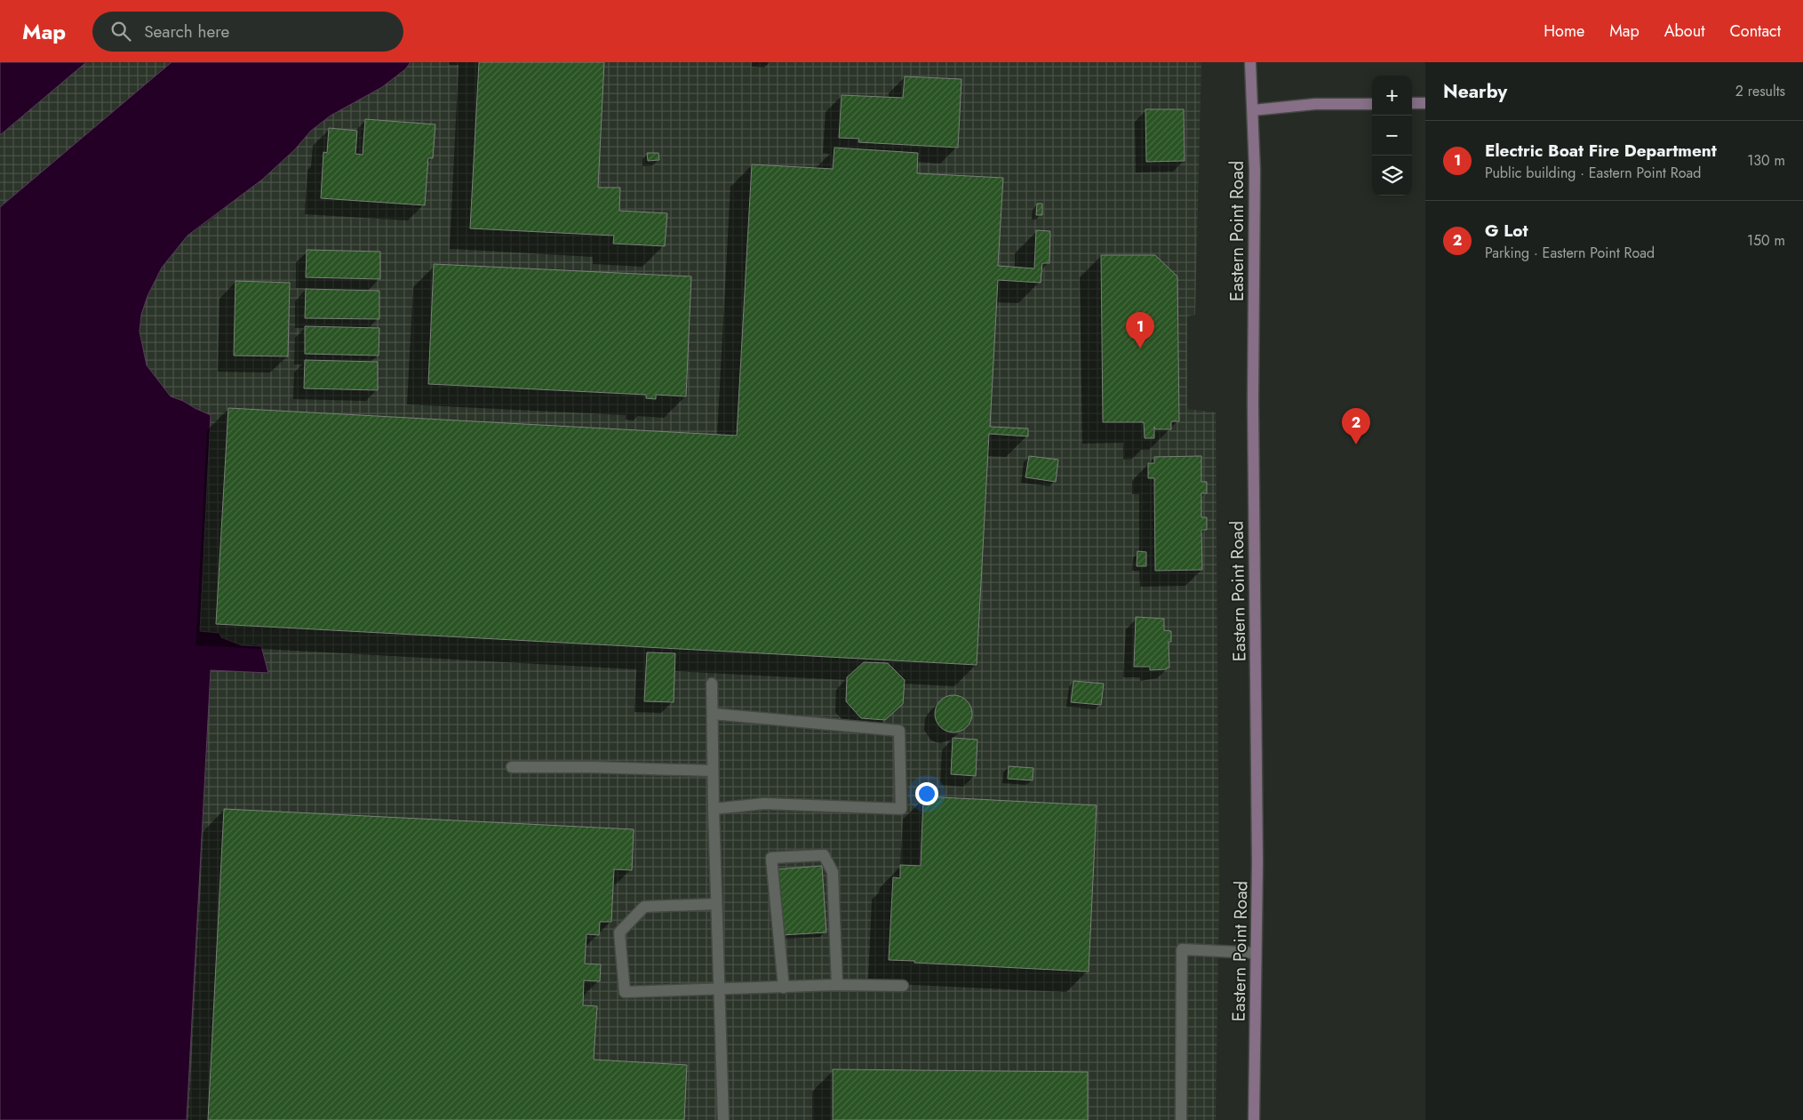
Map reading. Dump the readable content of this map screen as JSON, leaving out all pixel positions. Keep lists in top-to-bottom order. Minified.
{"streets":{"main road":["Eastern Point Road"]},"page":{"header":"Map","search":"Search here","nav":["Home","Map","About","Contact"],"heading":["Nearby","2 results"],"map_buttons":["+","−"],"list":[{"mark":"1","name":"Electric Boat Fire Department","note":"Public building · Eastern Point Road","value":"130 m"},{"mark":"2","name":"G Lot","note":"Parking · Eastern Point Road","value":"150 m"}],"pins":["1","2"]}}
